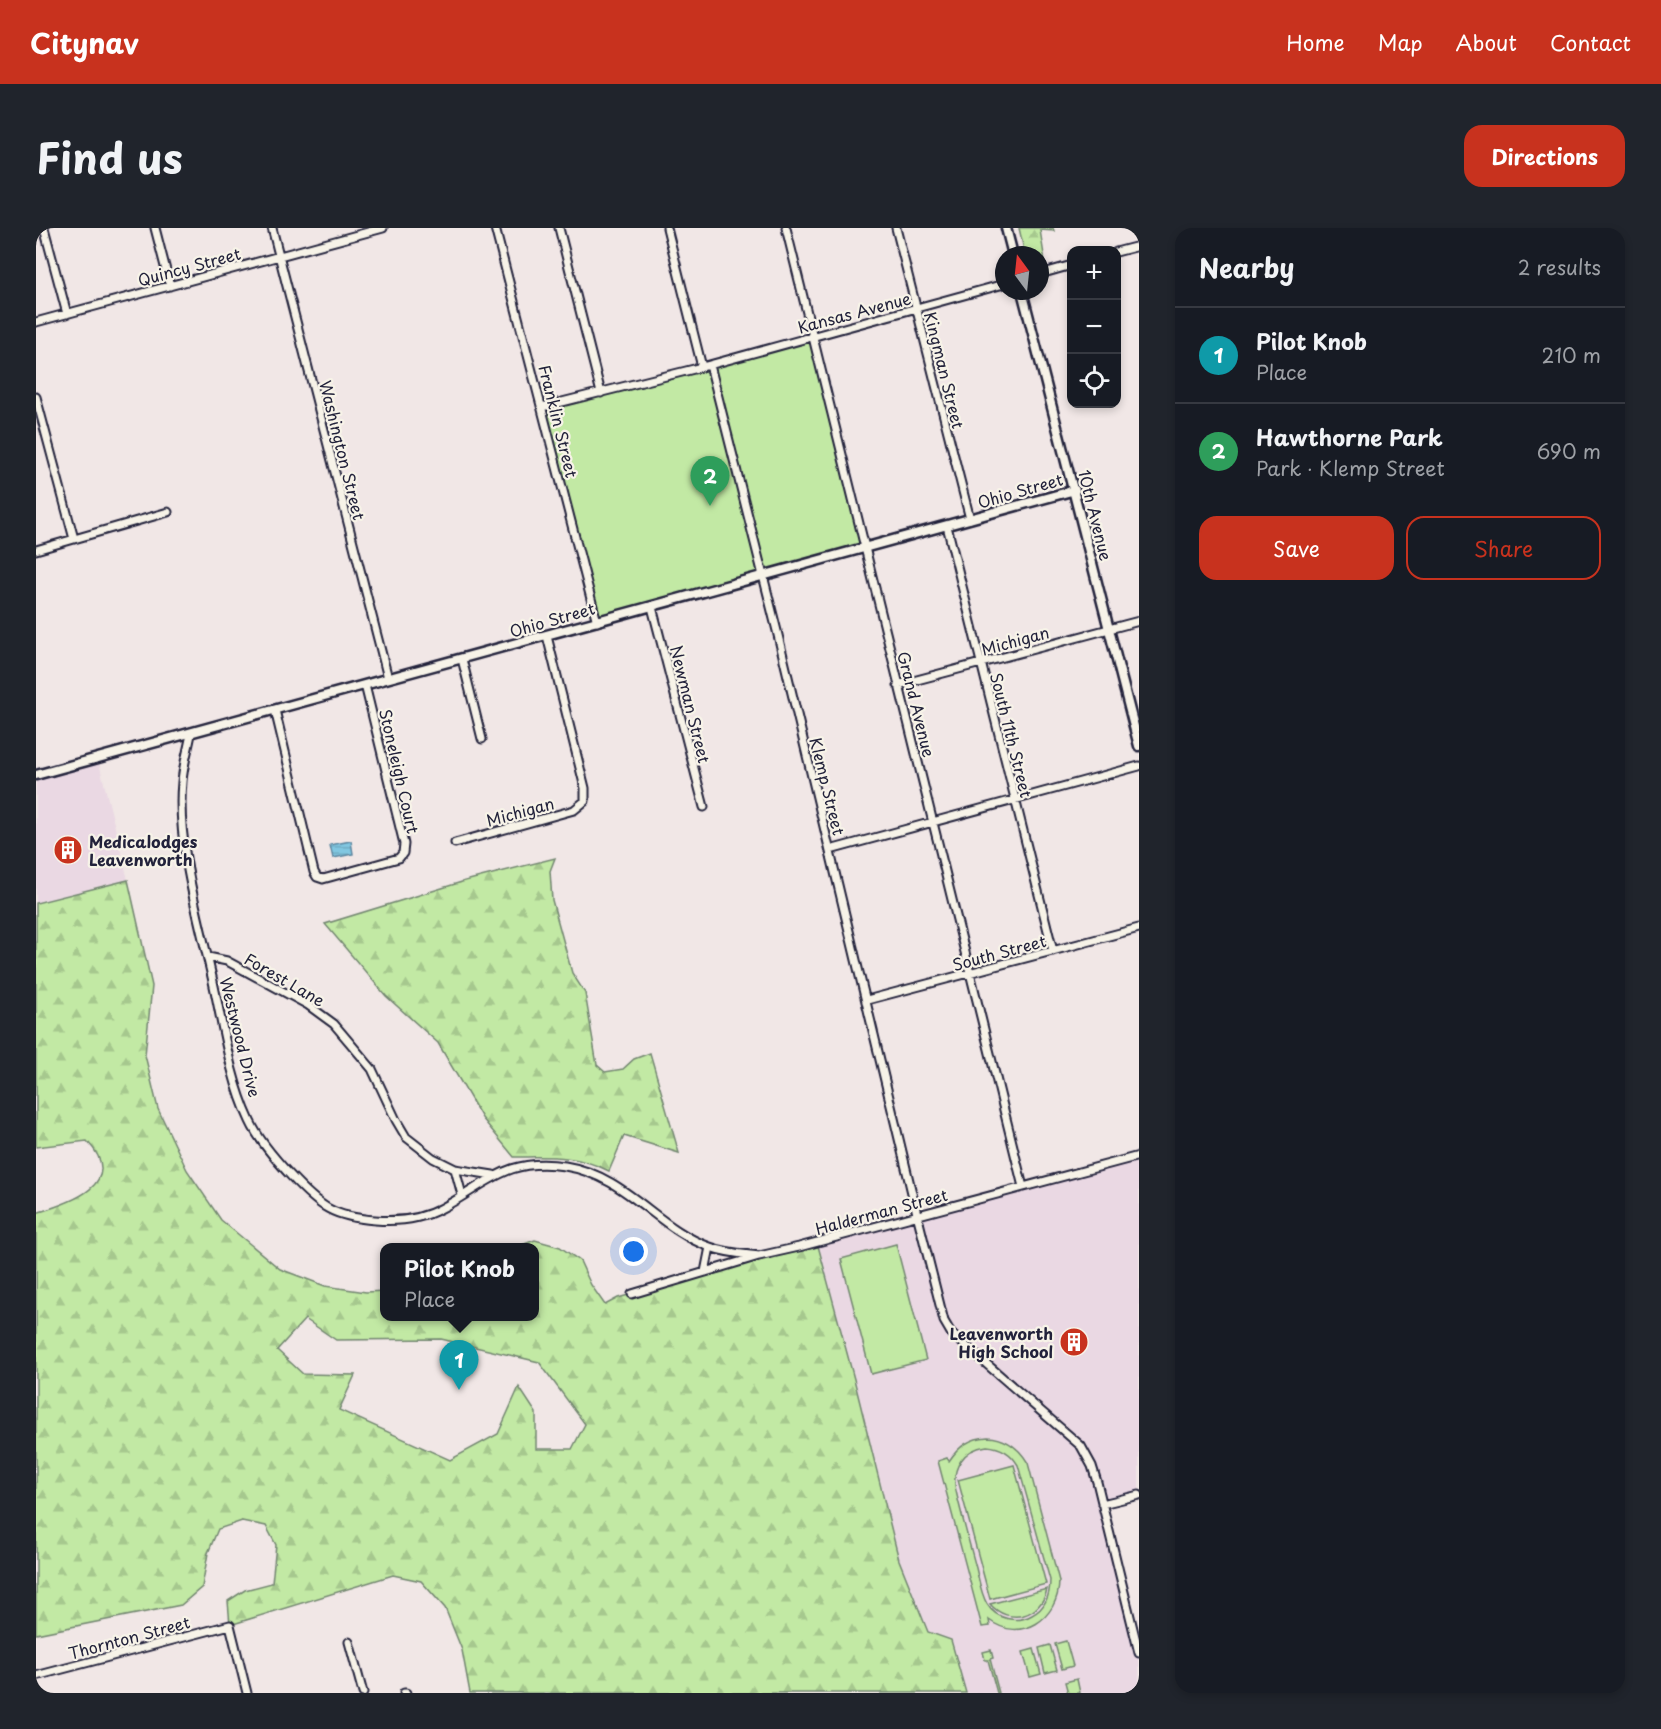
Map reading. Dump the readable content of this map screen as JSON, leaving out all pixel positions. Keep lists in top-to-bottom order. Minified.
{"streets":{"street":["Quincy Street","Kansas Avenue","Kingman Street","Franklin Street","Washington Street","Ohio Street","10th Avenue","Michigan","Newman Street","Grand Avenue","South 11th Street","Stoneleigh Court","Klemp Street","South Street","Forest Lane","Westwood Drive","Halderman Street","Thornton Street"]},"crossings":[["Quincy Street","Washington Street"],["Kansas Avenue","Kingman Street"],["Kansas Avenue","Grand Avenue"],["Kansas Avenue","Klemp Street"],["Kingman Street","Ohio Street"],["Franklin Street","Ohio Street"],["Washington Street","Ohio Street"],["Ohio Street","10th Avenue"],["Ohio Street","Michigan"],["Ohio Street","Newman Street"],["Ohio Street","Grand Avenue"],["Ohio Street","South 11th Street"],["Ohio Street","Stoneleigh Court"],["Ohio Street","Klemp Street"],["Ohio Street","Westwood Drive"],["10th Avenue","Michigan"],["Michigan","Grand Avenue"],["Michigan","South 11th Street"],["Grand Avenue","South Street"],["Grand Avenue","Halderman Street"],["South 11th Street","South Street"],["Klemp Street","South Street"],["Klemp Street","Halderman Street"],["Forest Lane","Westwood Drive"],["Westwood Drive","Halderman Street"]],"places":{"building":["Medicalodges Leavenworth","Leavenworth High School"]},"north":"top","page":{"header":"Citynav","nav":["Home","Map","About","Contact"],"title":"Find us","buttons":["Directions",["Save","Share"]],"heading":["Nearby","2 results"],"map_buttons":["+","−"],"list":[{"mark":"1","name":"Pilot Knob","note":"Place","value":"210 m"},{"mark":"2","name":"Hawthorne Park","note":"Park · Klemp Street","value":"690 m"}],"pins":["2","1"],"popup":["Pilot Knob","Place"]}}
